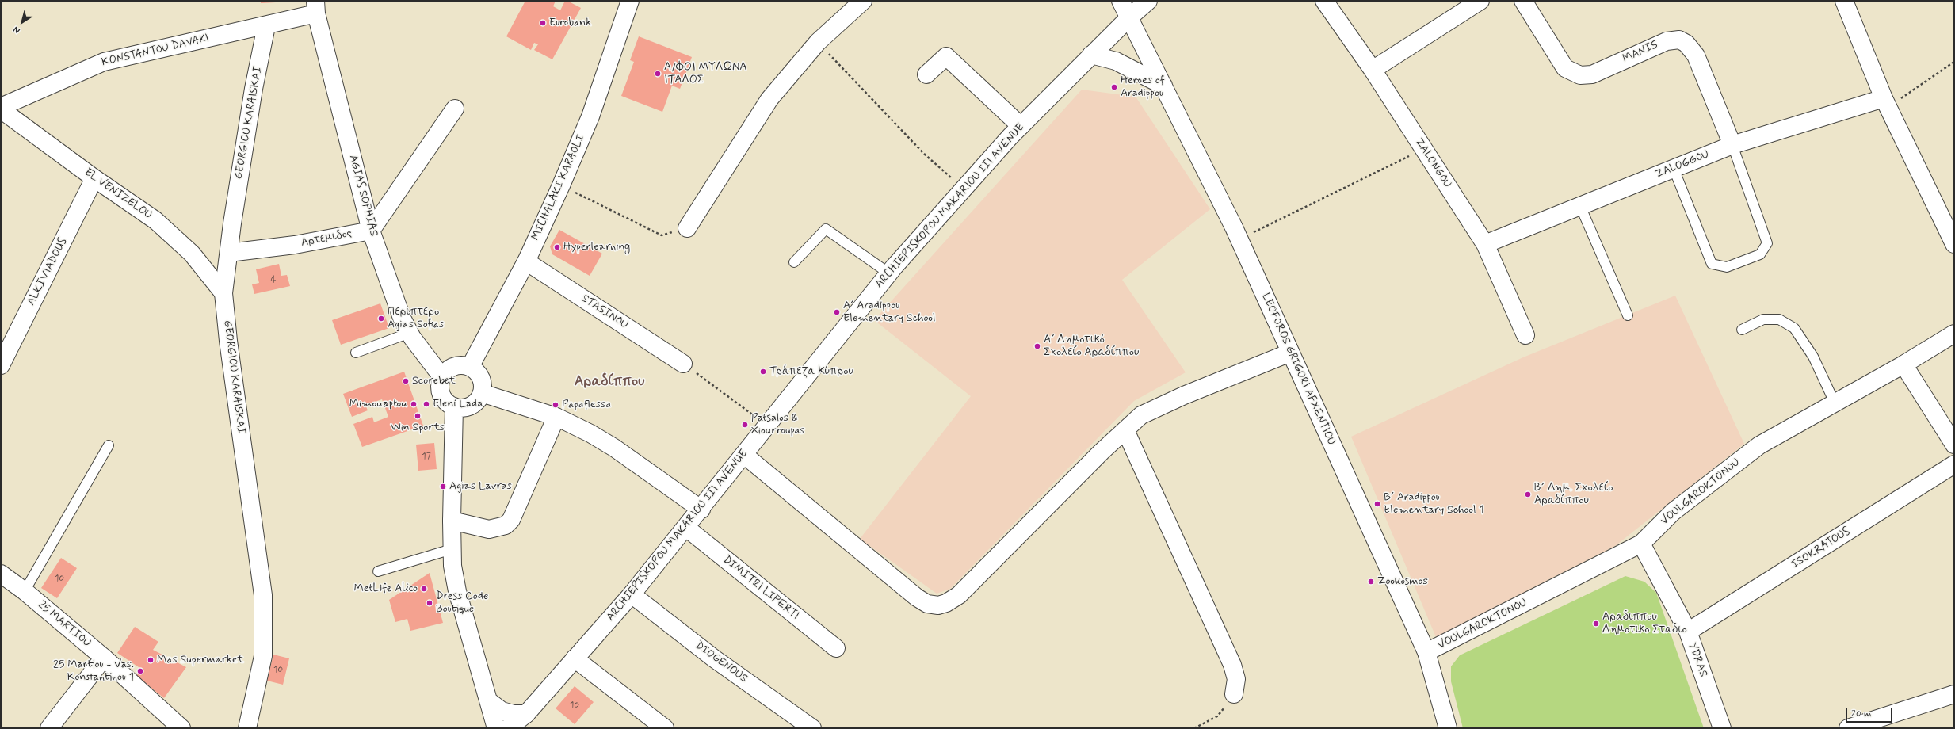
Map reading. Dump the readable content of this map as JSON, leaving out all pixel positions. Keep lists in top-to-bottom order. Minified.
{"streets":{"street":["KONSTANTOU DAVAKI","MANIS","GEORGIOU KARAISKAI","ZALONGOU","ZALOGGOU","MICHALAKI KARAOLI","EL VENIZELOU","AGIAS SOPHIAS","ARCHIEPISKOPOU MAKARIOU III AVENUE","Αρτεμιδος","ALKIVIADOUS","STASINOU","LEOFOROS GRIGORI AFXENTIOU","VOULGAROKTONOU","ISOKRATOUS","DIMITRI LIPERTI","25 MARTIOU","YDRAS","DIOGENOUS"]},"crossings":[["KONSTANTOU DAVAKI","GEORGIOU KARAISKAI"],["KONSTANTOU DAVAKI","EL VENIZELOU"],["KONSTANTOU DAVAKI","AGIAS SOPHIAS"],["MANIS","ZALOGGOU"],["GEORGIOU KARAISKAI","EL VENIZELOU"],["GEORGIOU KARAISKAI","Αρτεμιδος"],["ZALONGOU","ZALOGGOU"],["MICHALAKI KARAOLI","AGIAS SOPHIAS"],["MICHALAKI KARAOLI","STASINOU"],["EL VENIZELOU","ALKIVIADOUS"],["AGIAS SOPHIAS","Αρτεμιδος"],["ARCHIEPISKOPOU MAKARIOU III AVENUE","LEOFOROS GRIGORI AFXENTIOU"],["ARCHIEPISKOPOU MAKARIOU III AVENUE","DIMITRI LIPERTI"],["ARCHIEPISKOPOU MAKARIOU III AVENUE","DIOGENOUS"],["LEOFOROS GRIGORI AFXENTIOU","VOULGAROKTONOU"],["VOULGAROKTONOU","YDRAS"],["ISOKRATOUS","YDRAS"]],"districts":["Αραδίππου"],"places":["Eurobank","Α/ΦΟΙ ΜΥΛΩΝΑ ΙΤΑΛΟΣ","Heroes of Aradippou","Hyperlearning","A´ Aradippou Elementary School","Περιπτερο Agias Sofias","Α´ Δημοτικό Σχολείο Αραδίππου","Τράπεζα Κύπρου","Scorebet","Mimouaptou","Eleni Lada","Papaflessa","Win Sports","Patsalos & Xiourroupas","Agias Lavras","Β´ Δημ. Σχολείο Αραδίππου","B´ Aradippou Elementary School 1","Zookosmos","MetLife Alico","Dress Code Boutique","Αραδιππου Δημοτικο Σταδιο","Mas Supermarket","25 Martiou - Vas. Konstantinou 1"],"house_numbers":["4","17","10","10","10"],"scale_bar":"20 m","north":"bottom left"}
